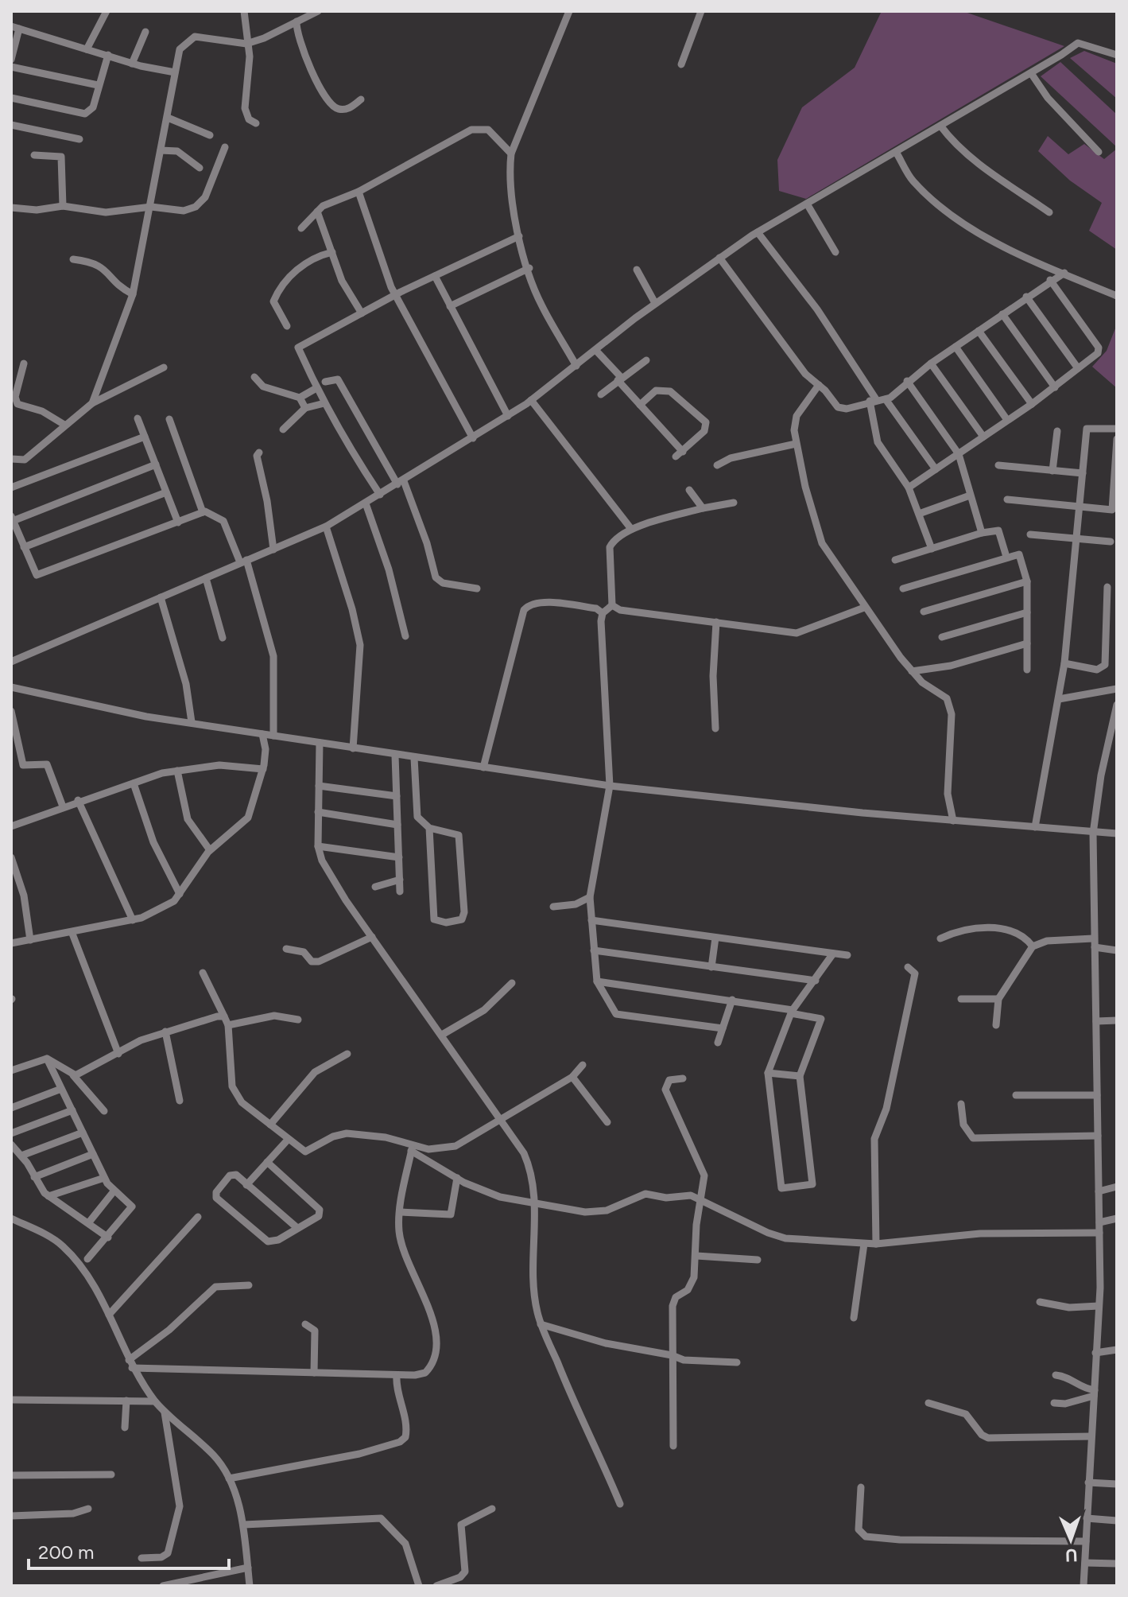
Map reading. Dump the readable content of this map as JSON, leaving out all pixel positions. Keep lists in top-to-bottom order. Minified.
{"scale_bar":"200 m","north":"bottom"}
